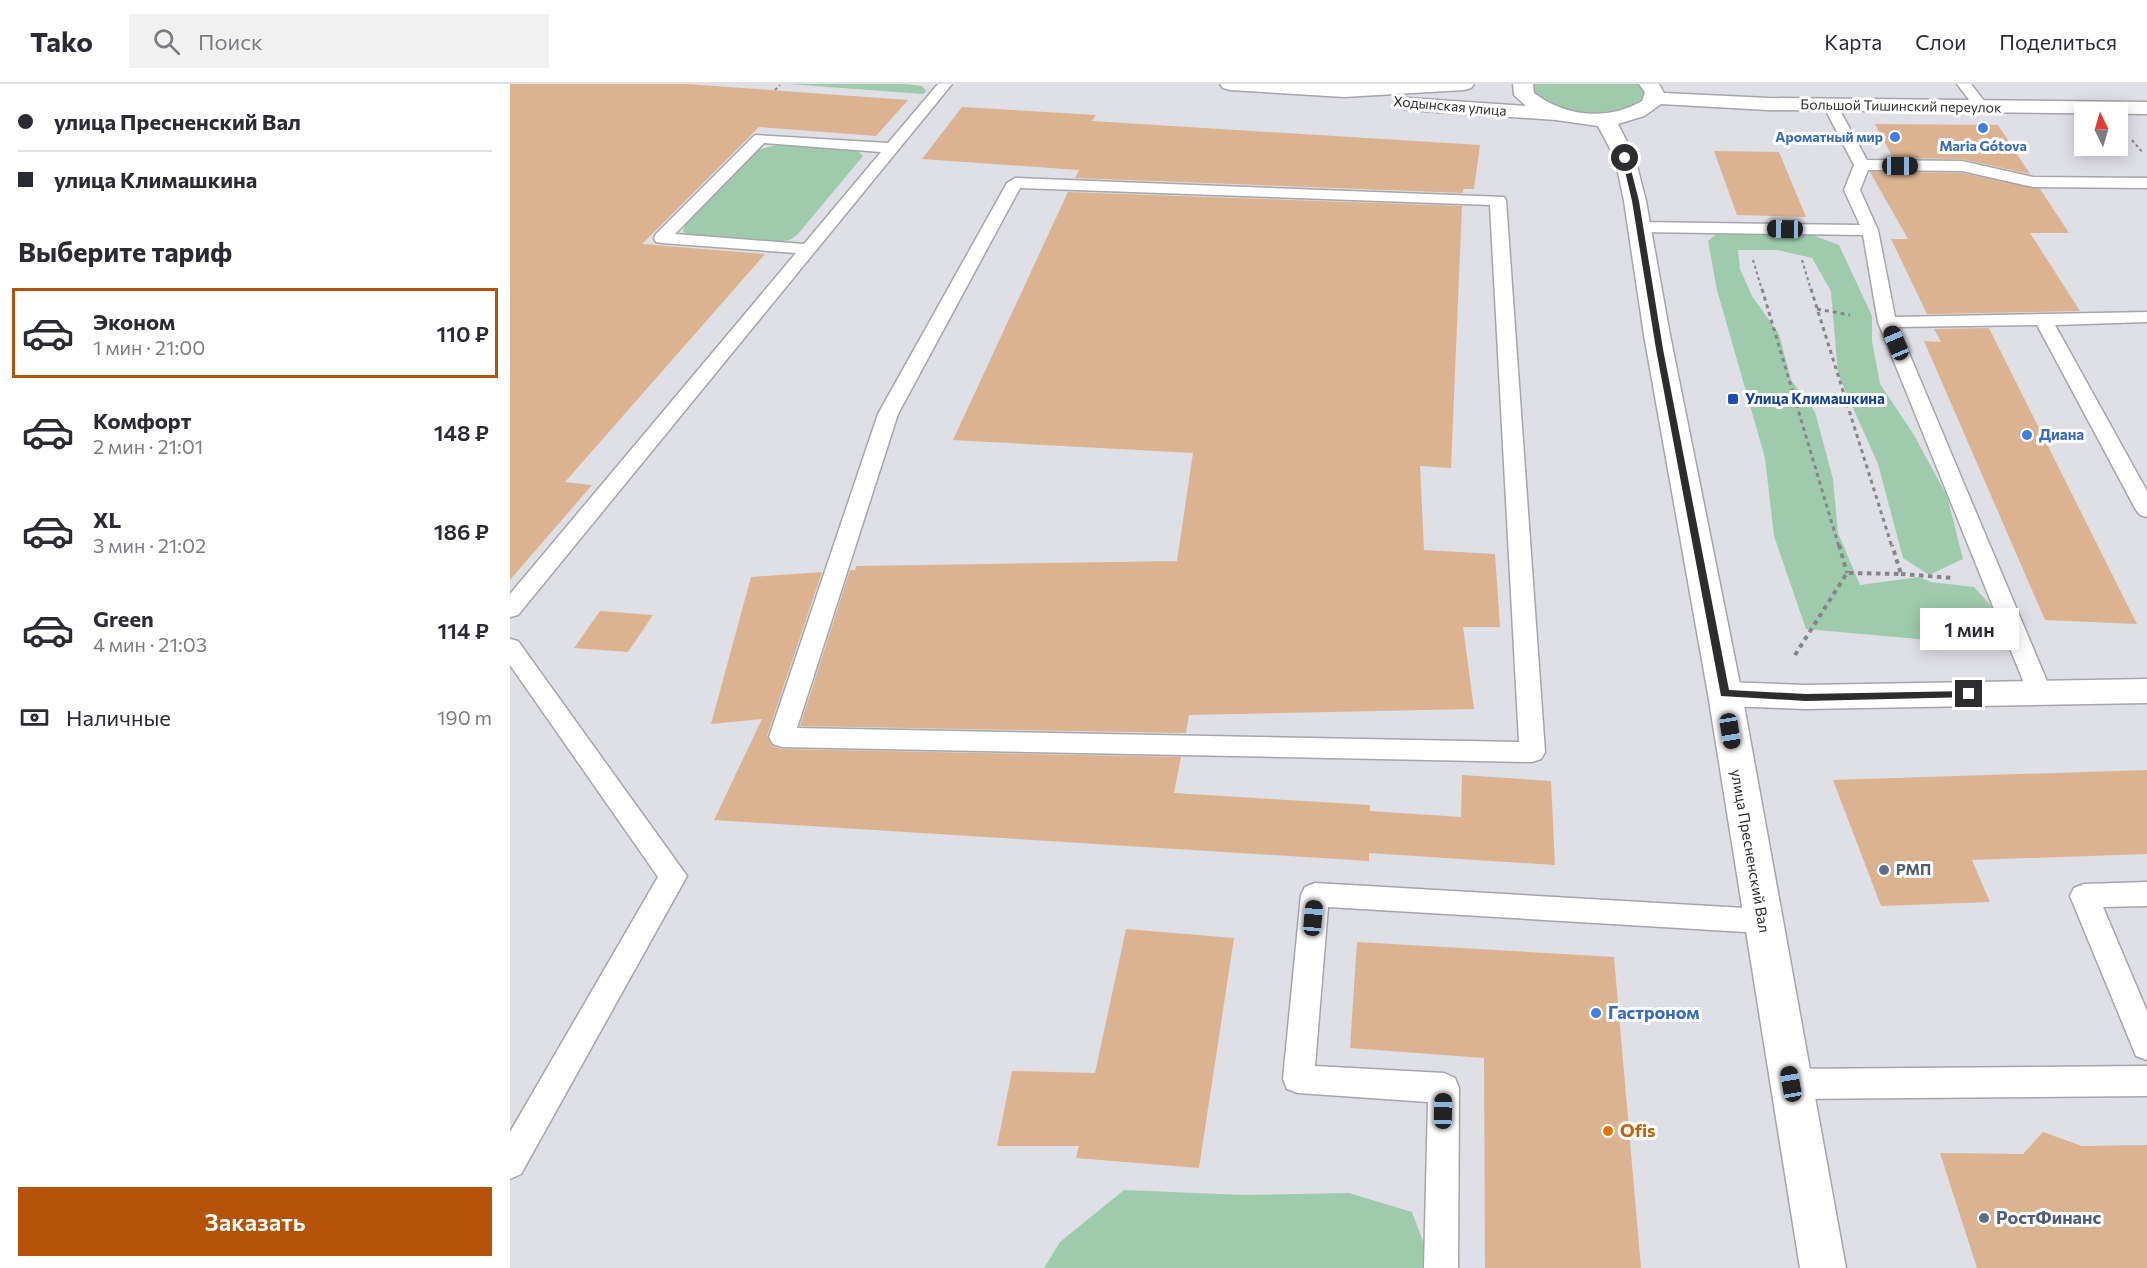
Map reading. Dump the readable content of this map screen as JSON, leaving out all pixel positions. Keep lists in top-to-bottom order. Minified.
{"streets":{"main road":["Ходынская улица","Большой Тишинский переулок","улица Пресненский Вал"]},"crossings":[["Ходынская улица","Большой Тишинский переулок"],["Ходынская улица","улица Пресненский Вал"]],"places":{"other":["Maria Gótova","Ароматный мир","Диана","РМП","Гастроном","Ofis","РостФинанс"],"transit":["Улица Климашкина"]},"north":"top","page":{"header":"Tako","search":"Поиск","nav":["Карта","Слои","Поделиться"],"banner":["улица Пресненский Вал","улица Климашкина"],"heading":"Выберите тариф","list":[{"name":"Эконом","note":"1 мин · 21:00","value":"110 ₽"},{"name":"Комфорт","note":"2 мин · 21:01","value":"148 ₽"},{"name":"XL","note":"3 мин · 21:02","value":"186 ₽"},{"name":"Green","note":"4 мин · 21:03","value":"114 ₽"}],"bubble":"1 мин","pay":["Наличные","190 m"],"buttons":"Заказать"}}
